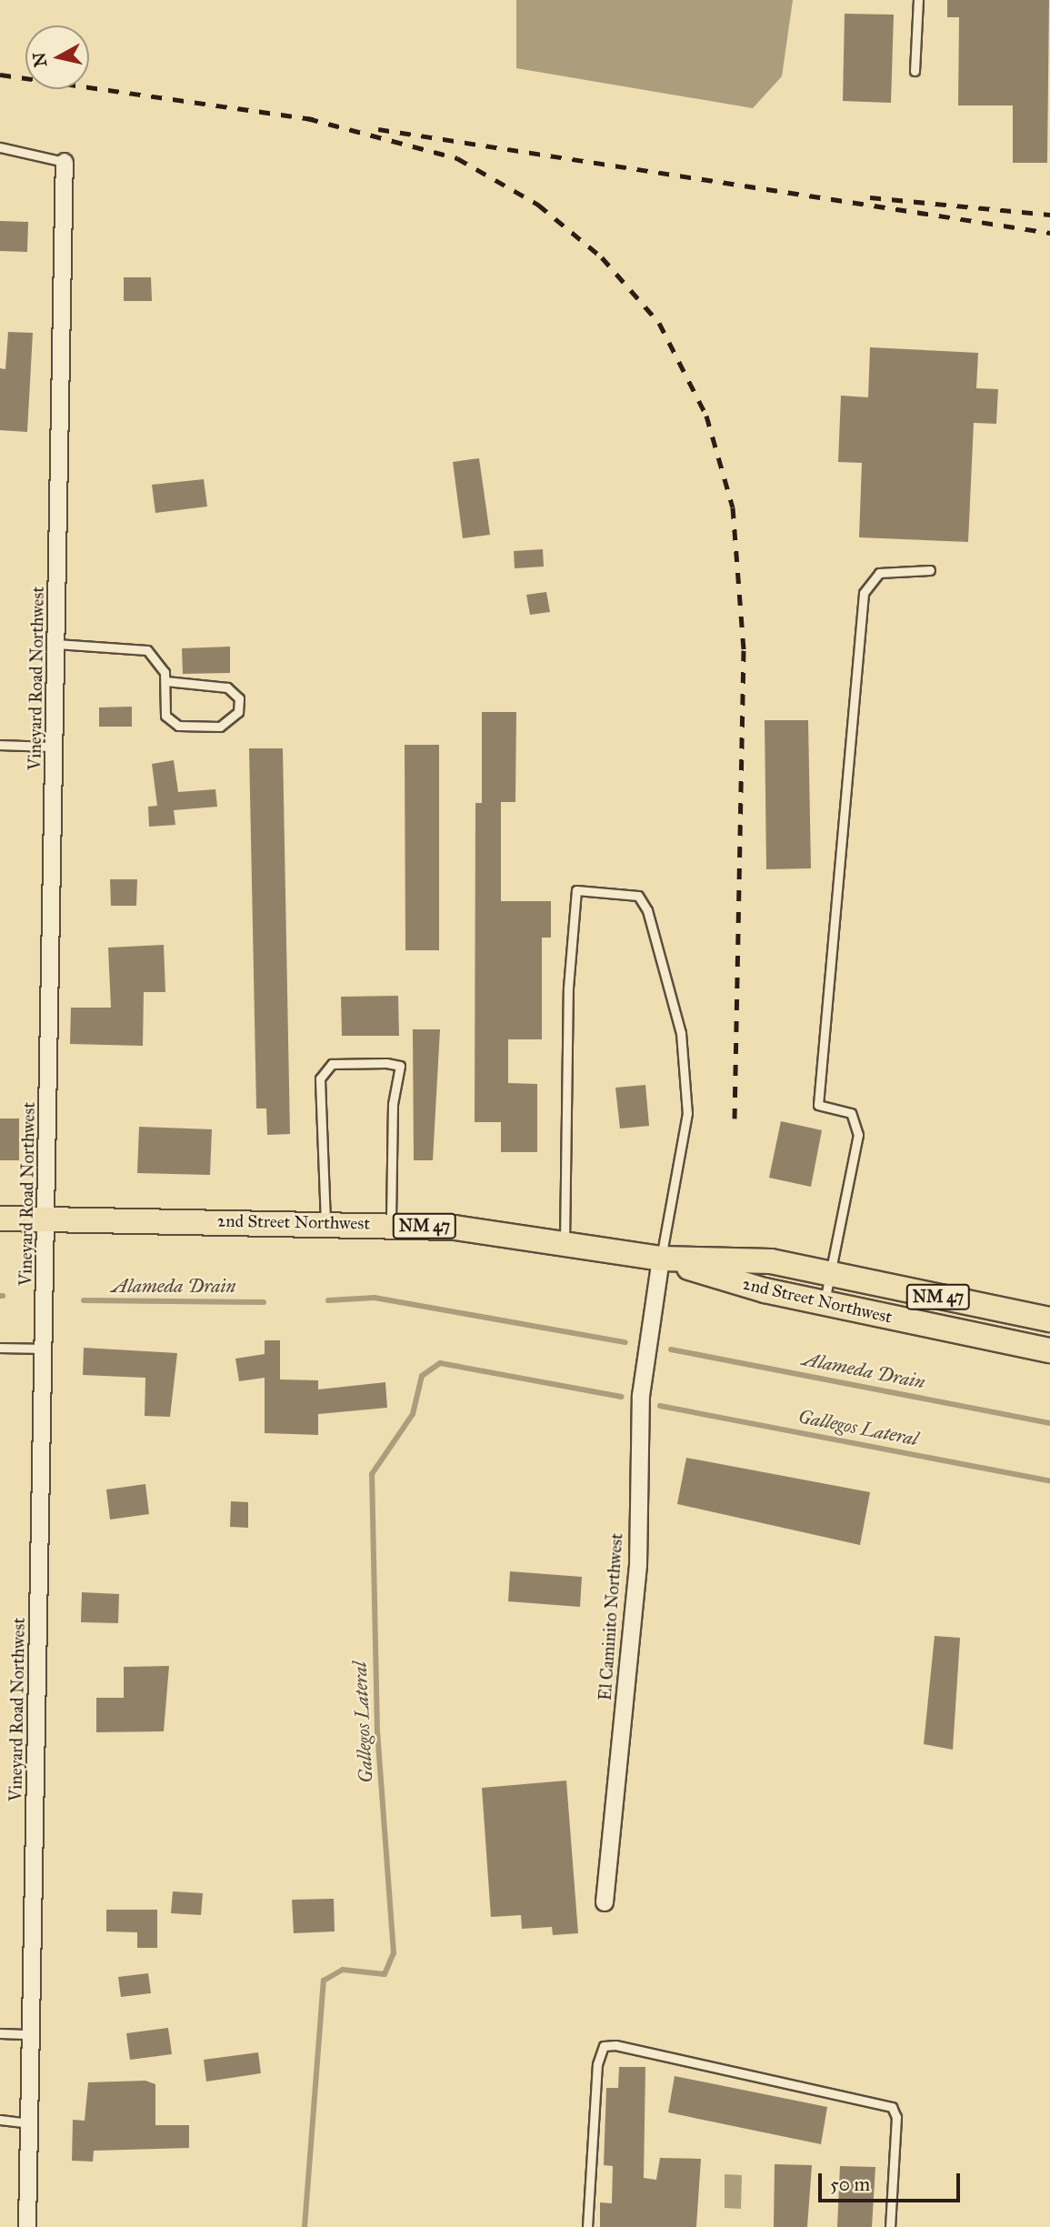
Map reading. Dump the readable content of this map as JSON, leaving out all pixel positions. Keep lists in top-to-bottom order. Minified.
{"streets":{"main road":["2nd Street Northwest","NM 47"],"street":["Vineyard Road Northwest","El Caminito Northwest"]},"crossings":[["Vineyard Road Northwest","2nd Street Northwest"],["2nd Street Northwest","El Caminito Northwest"]],"water":["Alameda Drain","Gallegos Lateral"],"scale_bar":"50 m","north":"left"}
